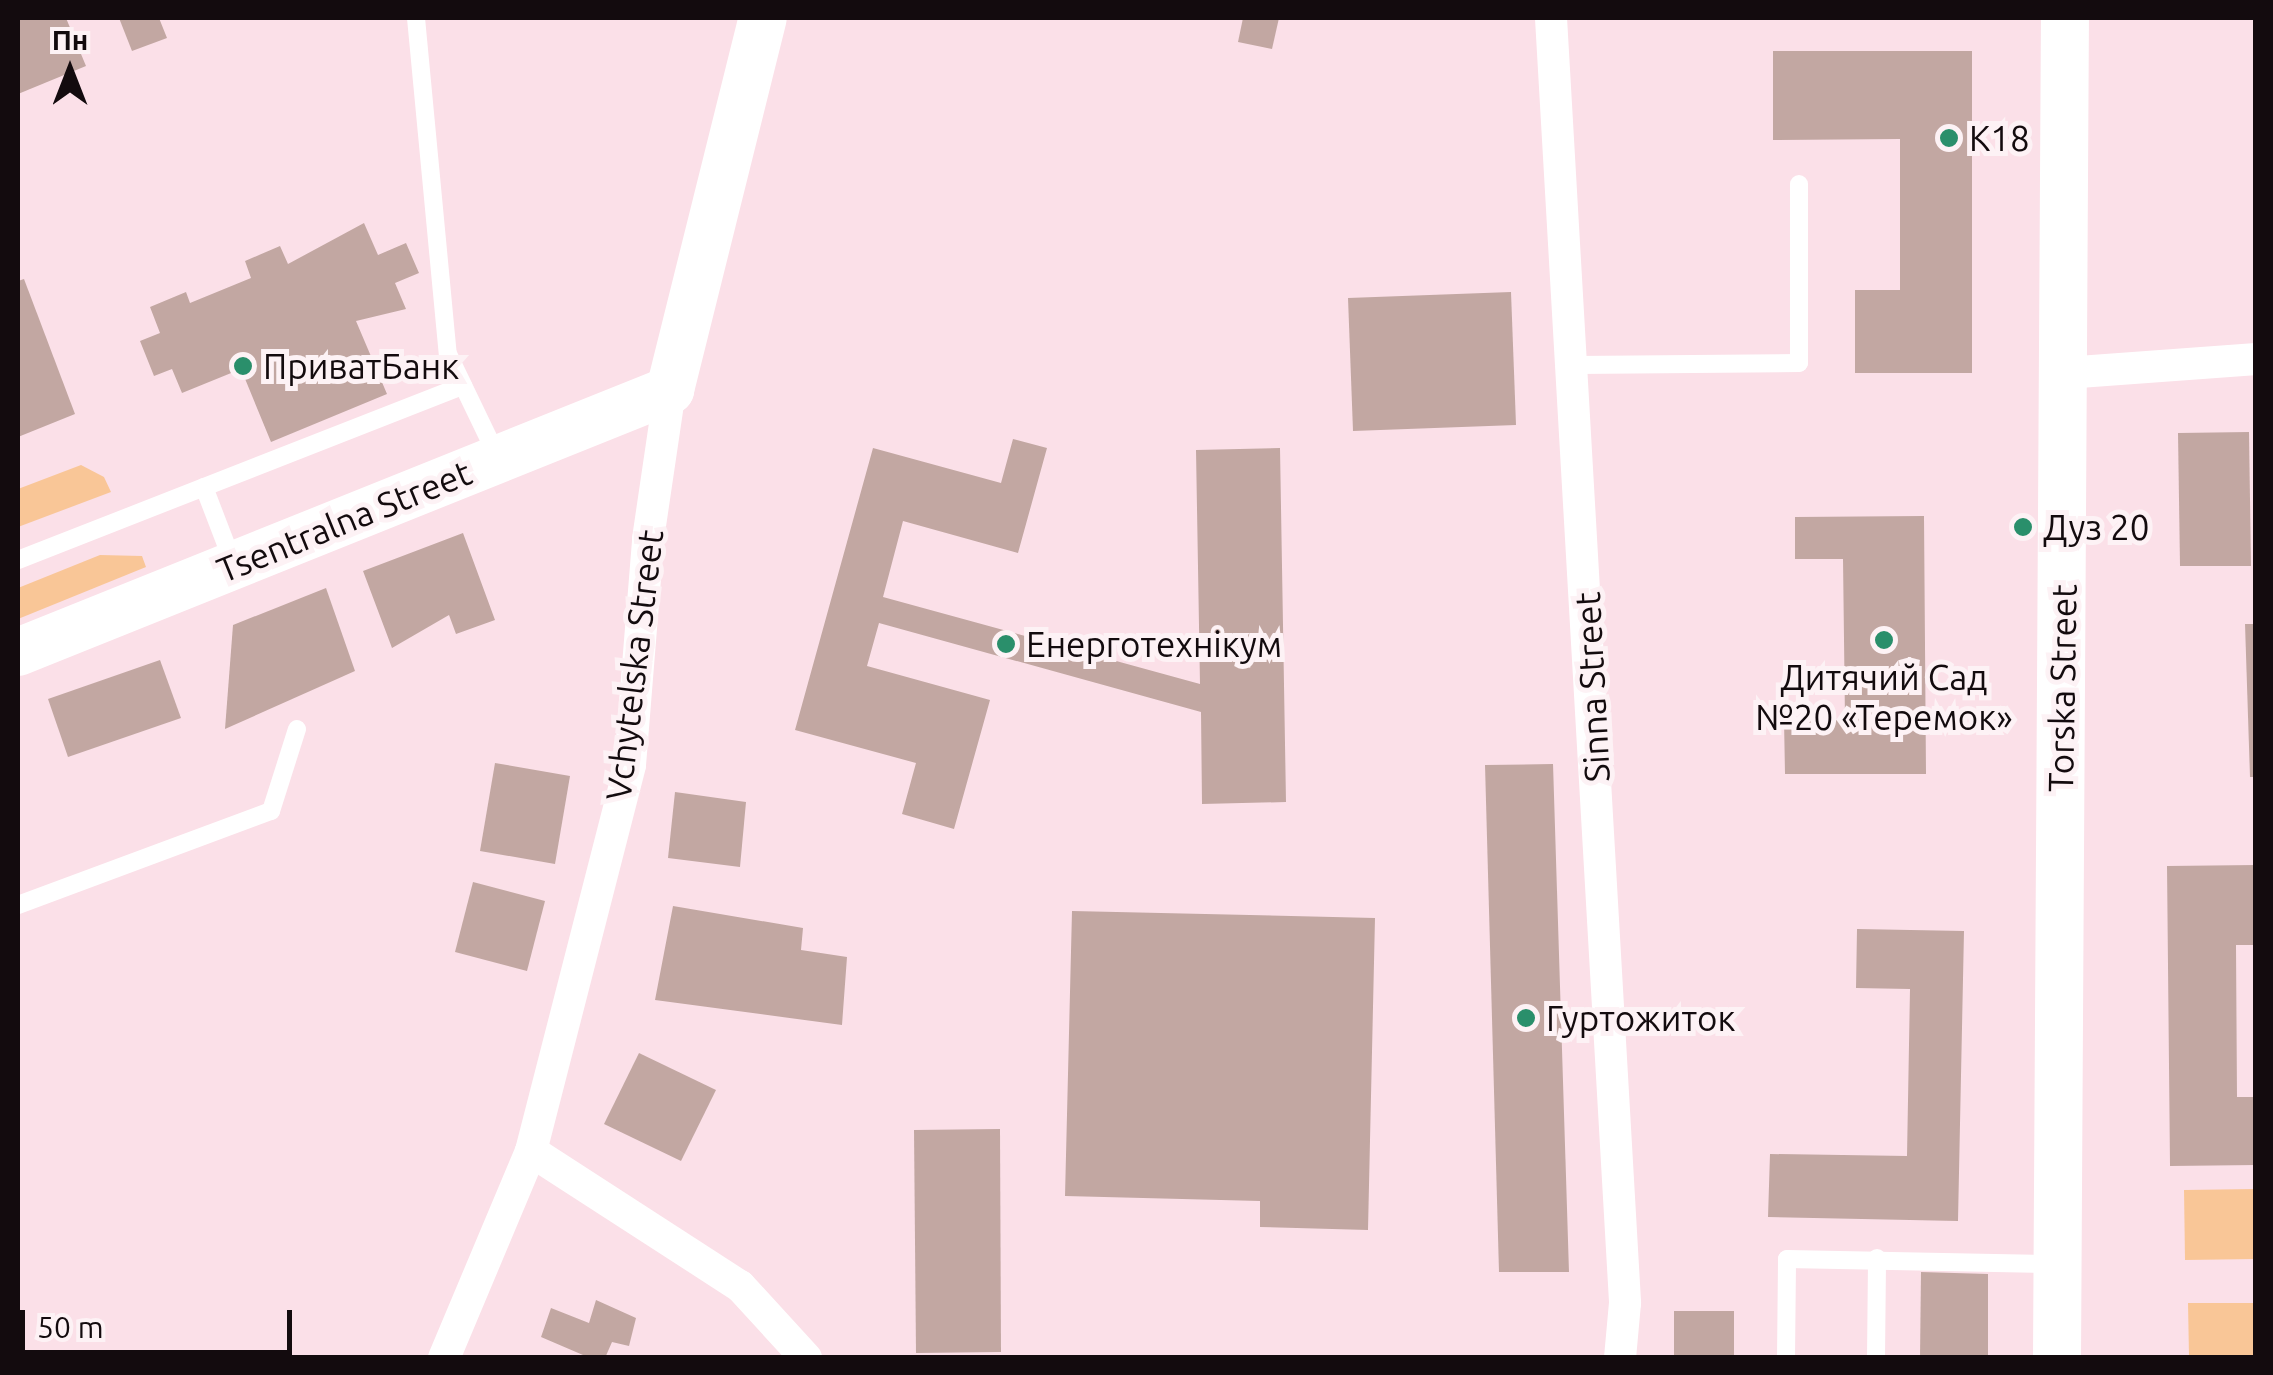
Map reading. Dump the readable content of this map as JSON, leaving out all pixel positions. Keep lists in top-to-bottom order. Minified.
{"streets":{"main road":["Tsentralna Street","Vchytelska Street","Torska Street"],"street":["Sinna Street"]},"crossings":[["Tsentralna Street","Vchytelska Street"]],"places":["К18","ПриватБанк","Дуз 20","Дитячий Сад №20 «Теремок»","Енерготехнікум","Гуртожиток"],"scale_bar":"50 m","north":"top"}
